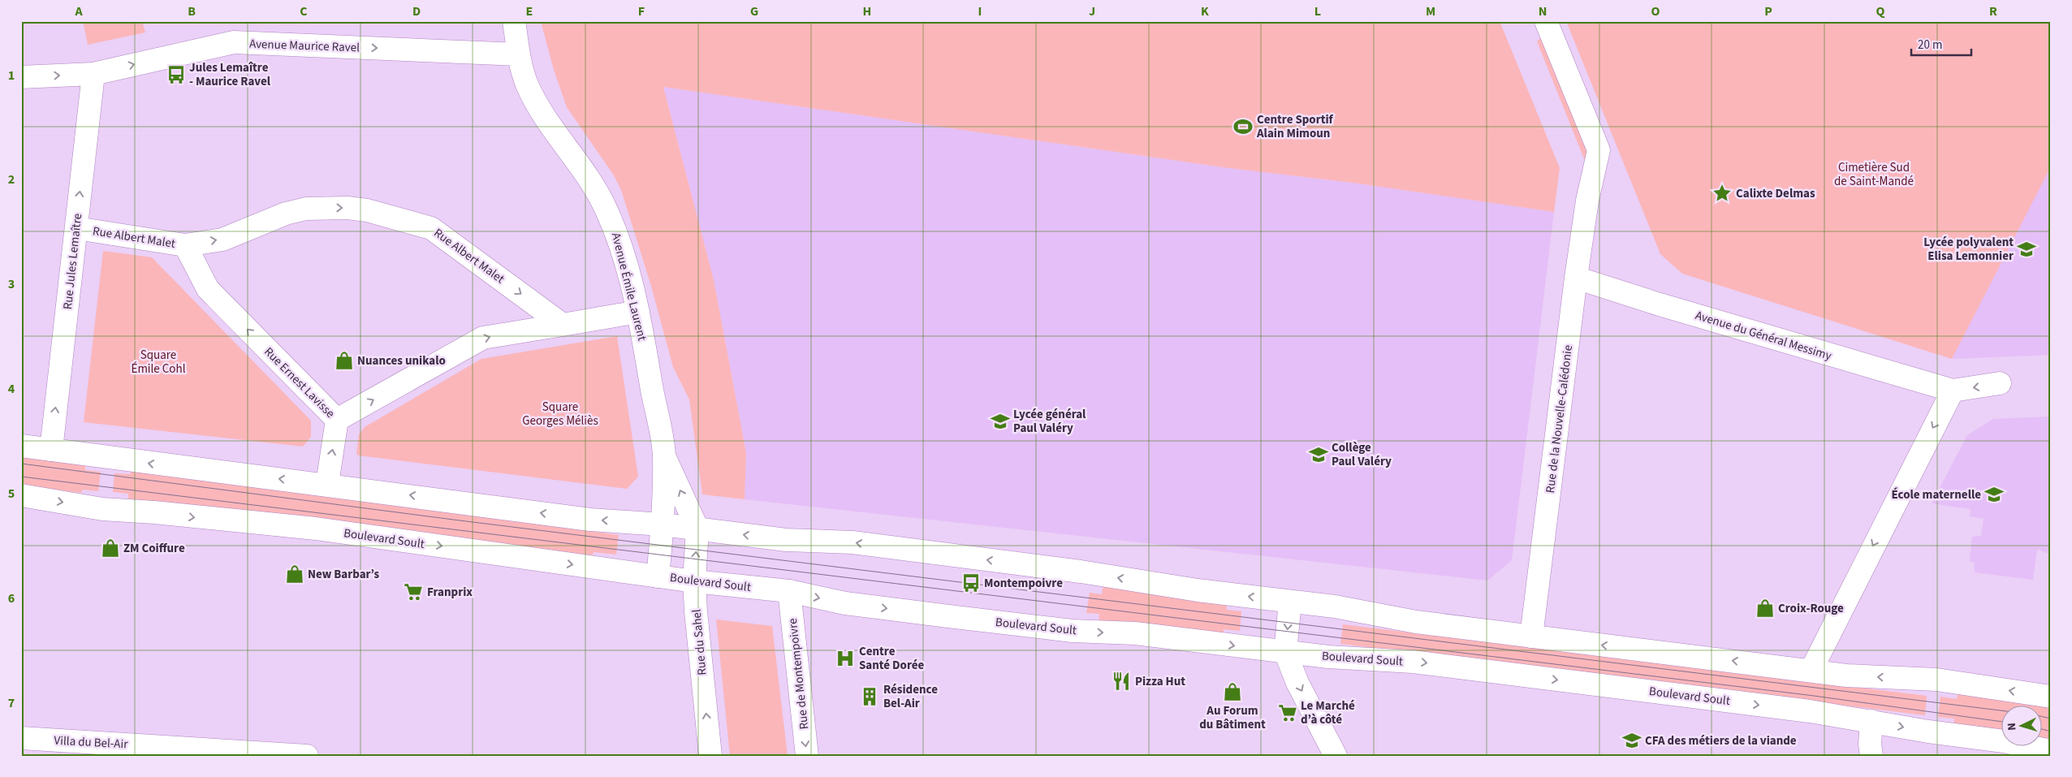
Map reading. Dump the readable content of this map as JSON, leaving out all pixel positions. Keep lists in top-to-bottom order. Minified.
{"streets":{"street":["Avenue Maurice Ravel","Rue Albert Malet","Rue Jules Lemaître","Avenue Émile Laurent","Avenue du Général Messimy","Rue Ernest Lavisse","Rue de la Nouvelle-Calédonie","Boulevard Soult","Rue du Sahel","Rue de Montempoivre","Villa du Bel-Air"]},"crossings":[["Avenue Maurice Ravel","Rue Jules Lemaître"],["Avenue Maurice Ravel","Avenue Émile Laurent"],["Rue Albert Malet","Rue Jules Lemaître"],["Rue Albert Malet","Rue Ernest Lavisse"],["Avenue Émile Laurent","Boulevard Soult"],["Avenue Émile Laurent","Rue du Sahel"],["Avenue du Général Messimy","Rue de la Nouvelle-Calédonie"],["Boulevard Soult","Rue du Sahel"],["Boulevard Soult","Rue de Montempoivre"]],"one_way":["Avenue Maurice Ravel","Rue Albert Malet","Rue Jules Lemaître","Rue du Sahel","Rue de Montempoivre"],"parks":["Cimetière Sud de Saint-Mandé","Square Émile Cohl","Square Georges Méliès"],"places":{"bus stop":["Jules Lemaître - Maurice Ravel","Montempoivre"],"sports":["Centre Sportif Alain Mimoun"],"place":["Calixte Delmas"],"school or university":["Lycée polyvalent Elisa Lemonnier","Lycée général Paul Valéry","Collège Paul Valéry","École maternelle","CFA des métiers de la viande"],"shop":["Nuances unikalo","ZM Coiffure","New Barbar’s","Croix-Rouge","Au Forum du Bâtiment"],"supermarket":["Franprix","Le Marché d’à côté"],"hospital":["Centre Santé Dorée"],"restaurant":["Pizza Hut"],"building":["Résidence Bel-Air"]},"scale_bar":"20 m","north":"left","grid":{"columns":["A","B","C","D","E","F","G","H","I","J","K","L","M","N","O","P","Q","R"],"rows":["1","2","3","4","5","6","7"]}}
